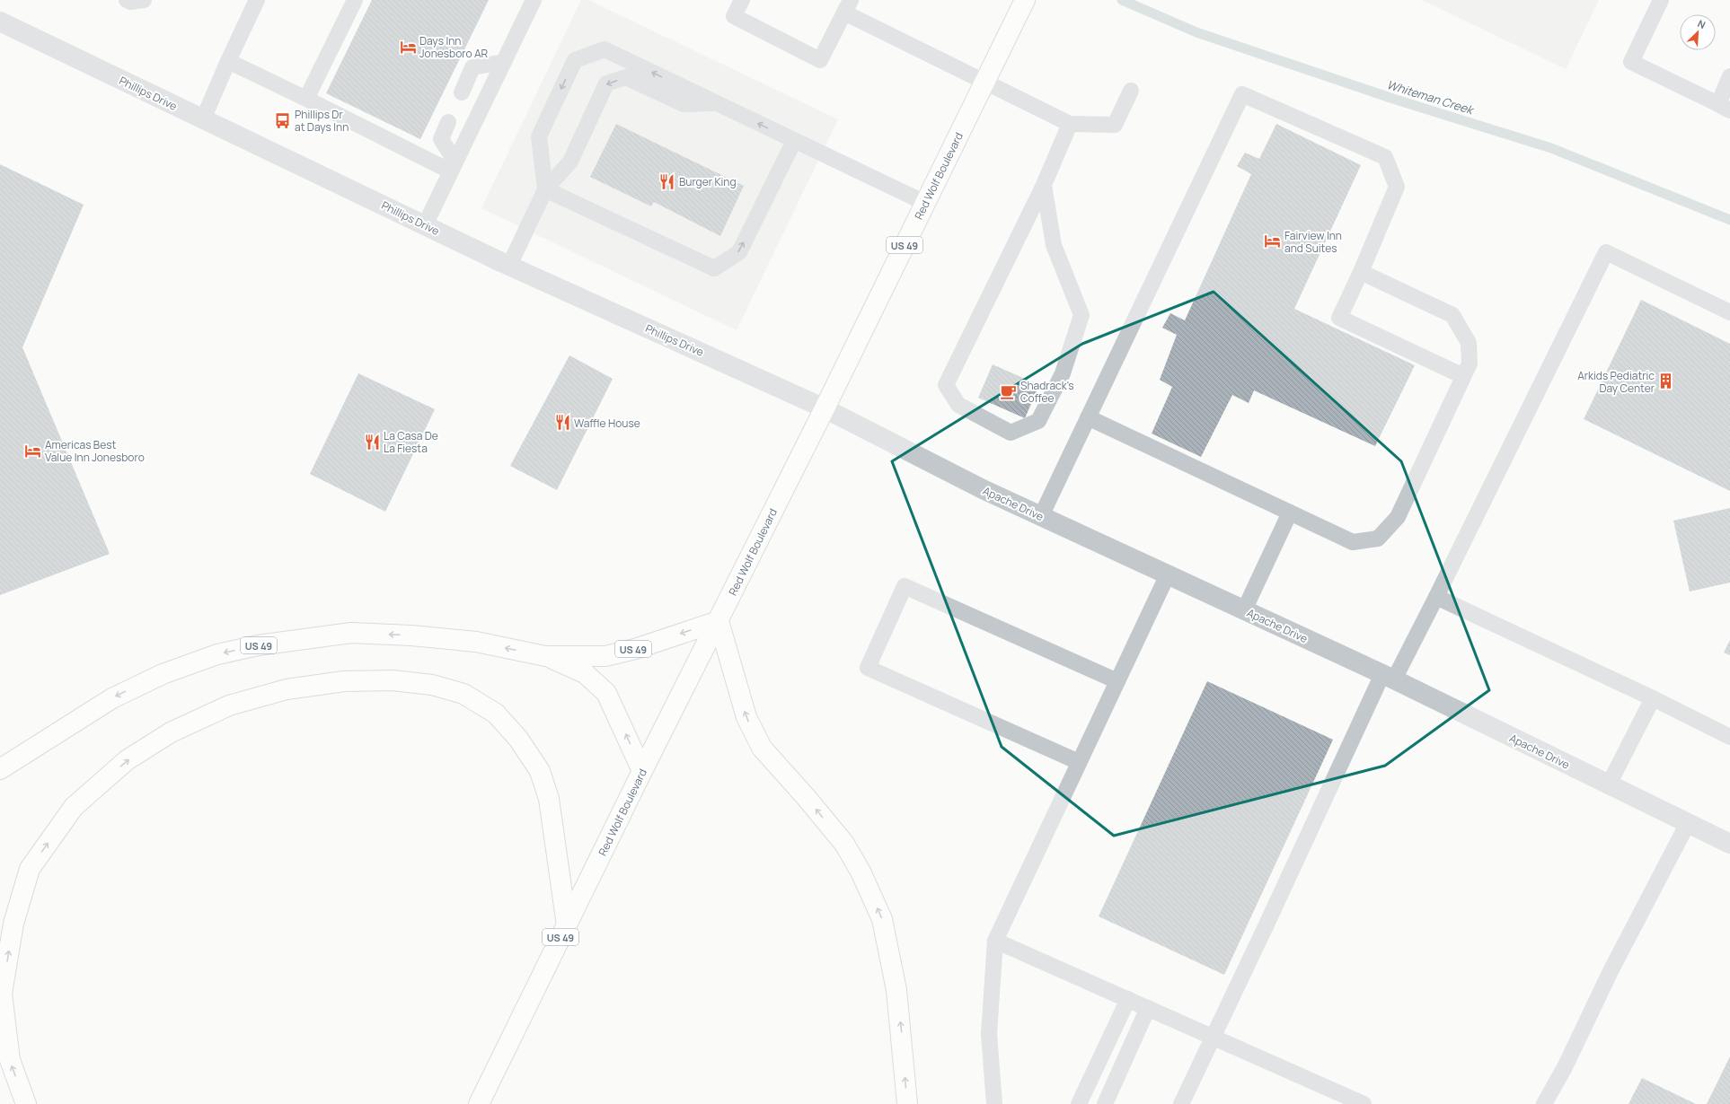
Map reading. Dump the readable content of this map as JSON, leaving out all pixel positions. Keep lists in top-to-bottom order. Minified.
{"streets":{"highway":["Red Wolf Boulevard","US 49"],"street":["Phillips Drive","Apache Drive"]},"crossings":[["Phillips Drive","Red Wolf Boulevard"],["Phillips Drive","Apache Drive"],["Red Wolf Boulevard","US 49"],["Red Wolf Boulevard","Apache Drive"]],"water":["Whiteman Creek"],"places":{"hotel":["Days Inn Jonesboro AR","Fairview Inn and Suites","Americas Best Value Inn Jonesboro"],"bus stop":["Phillips Dr at Days Inn"],"restaurant":["Burger King","Waffle House","La Casa De La Fiesta"],"building":["Arkids Pediatric Day Center"],"cafe":["Shadrack's Coffee"]},"north":"top right"}
